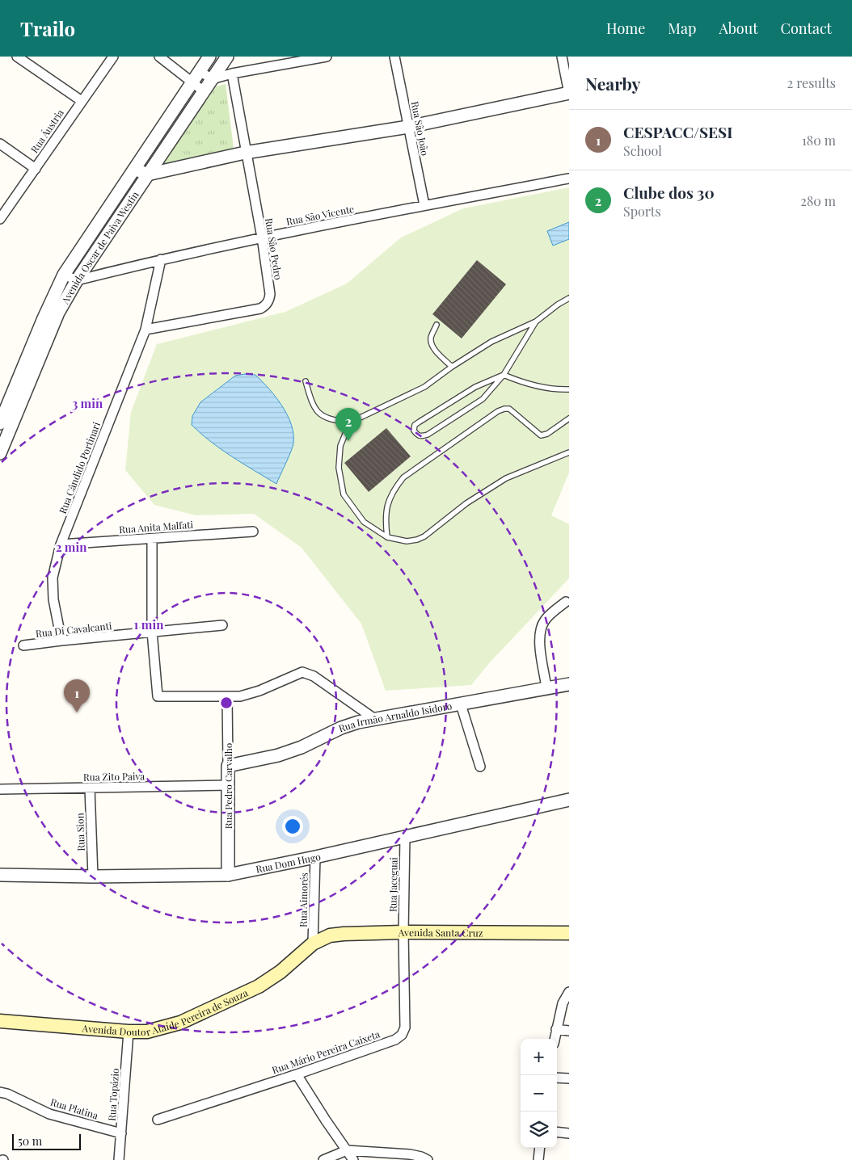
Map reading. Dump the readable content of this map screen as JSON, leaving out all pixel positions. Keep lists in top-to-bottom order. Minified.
{"streets":{"main road":["Avenida Santa Cruz","Avenida Doutor Ataíde Pereira de Souza"],"street":["Rua São João","Rua Áustria","Rua São Vicente","Avenida Oscar de Paiva Westin","Rua São Pedro","Rua Cândido Portinari","Rua Anita Malfati","Rua Di Cavalcanti","Rua Irmão Arnaldo Isidoro","Rua Zito Paiva","Rua Pedro Carvalho","Rua Sion","Rua Dom Hugo","Rua Jaceguai","Rua Aimorés","Rua Mário Pereira Caixeta","Rua Topázio","Rua Platina"]},"crossings":[["Rua São João","Rua São Vicente"],["Rua São Vicente","Avenida Oscar de Paiva Westin"],["Rua São Vicente","Rua São Pedro"],["Rua São Vicente","Rua Cândido Portinari"],["Rua São Pedro","Rua Cândido Portinari"],["Rua Cândido Portinari","Rua Anita Malfati"],["Rua Cândido Portinari","Rua Di Cavalcanti"],["Rua Irmão Arnaldo Isidoro","Rua Pedro Carvalho"],["Rua Zito Paiva","Rua Pedro Carvalho"],["Rua Zito Paiva","Rua Sion"],["Rua Pedro Carvalho","Rua Dom Hugo"],["Rua Sion","Rua Dom Hugo"],["Rua Dom Hugo","Rua Jaceguai"],["Rua Dom Hugo","Rua Aimorés"],["Rua Jaceguai","Avenida Santa Cruz"],["Rua Jaceguai","Rua Mário Pereira Caixeta"],["Rua Aimorés","Avenida Santa Cruz"],["Rua Aimorés","Avenida Doutor Ataíde Pereira de Souza"],["Avenida Santa Cruz","Avenida Doutor Ataíde Pereira de Souza"],["Avenida Santa Cruz","Rua Mário Pereira Caixeta"],["Avenida Doutor Ataíde Pereira de Souza","Rua Topázio"],["Rua Topázio","Rua Platina"]],"scale_bar":"50 m","page":{"header":"Trailo","nav":["Home","Map","About","Contact"],"heading":["Nearby","2 results"],"list":[{"mark":"1","name":"CESPACC/SESI","note":"School","value":"180 m"},{"mark":"2","name":"Clube dos 30","note":"Sports","value":"280 m"}],"pins":["2","1"],"map_buttons":["+","−"],"scale":"50 m"},"rings":["3 min","2 min","1 min"]}
